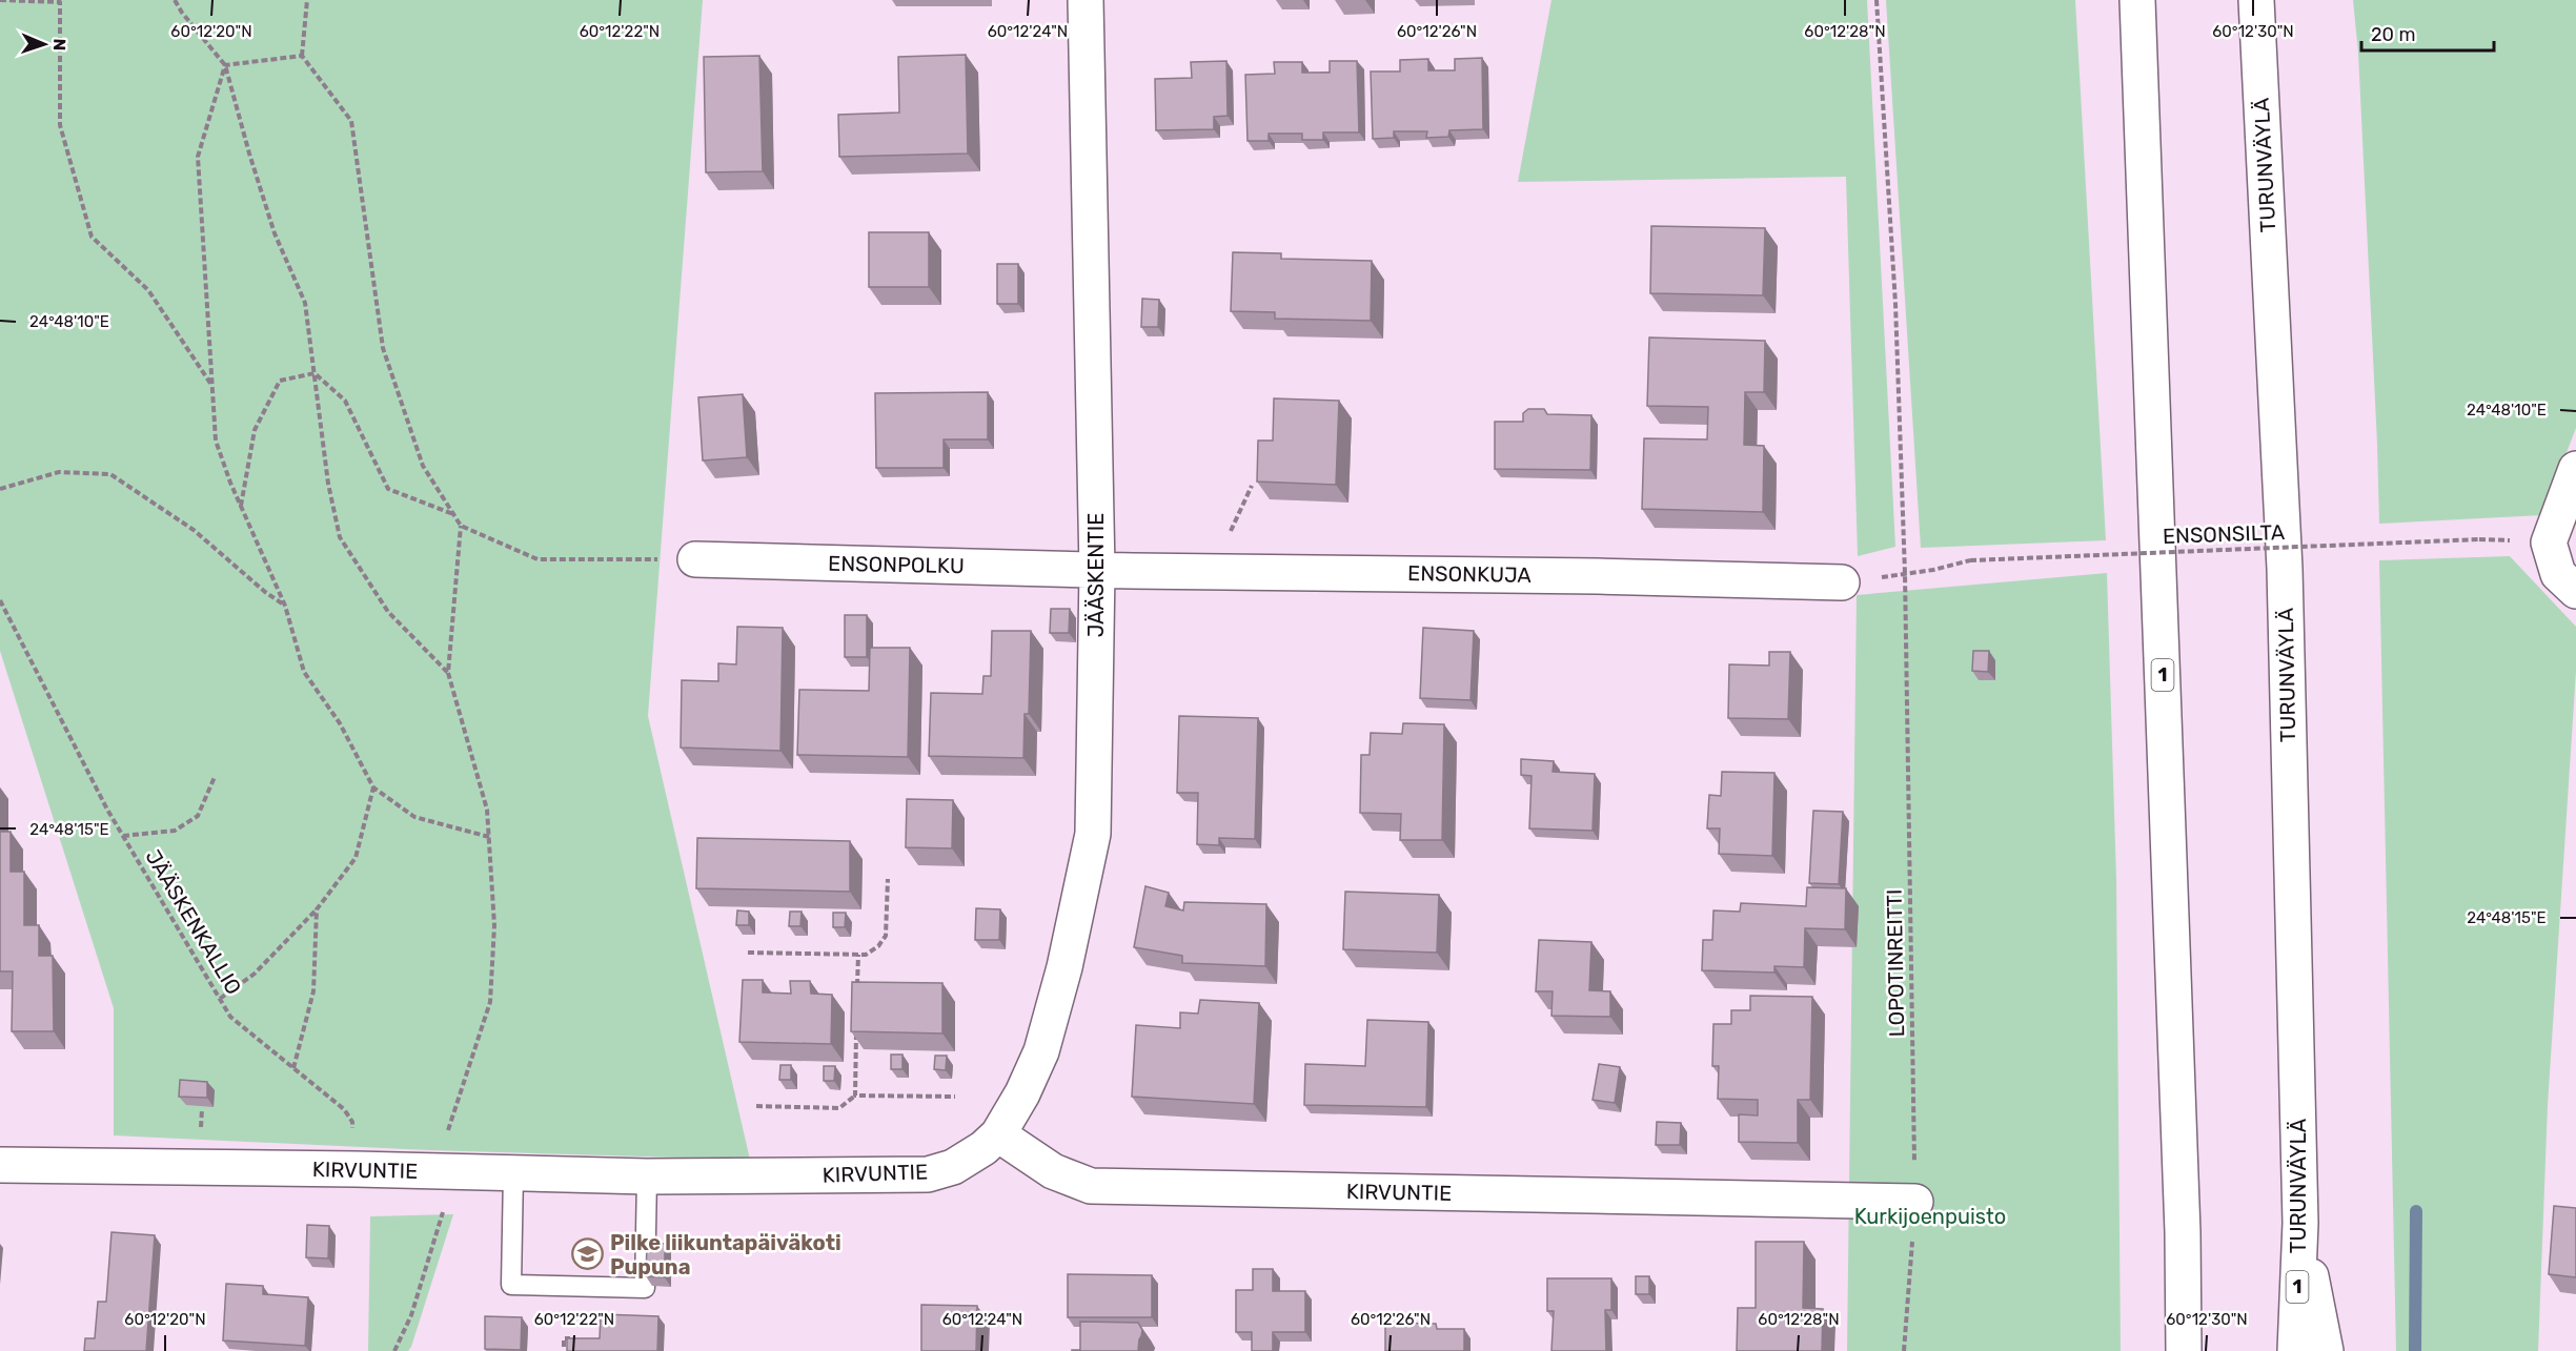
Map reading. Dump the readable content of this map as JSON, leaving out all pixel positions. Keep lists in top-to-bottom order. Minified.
{"streets":{"main road":["TURUNVÄYLÄ","ENSONPOLKU","ENSONKUJA","JÄÄSKENTIE","1","KIRVUNTIE"],"path":["ENSONSILTA","JÄÄSKENKALLIO","LOPOTINREITTI"]},"crossings":[["ENSONSILTA","LOPOTINREITTI"],["ENSONPOLKU","ENSONKUJA"],["ENSONPOLKU","JÄÄSKENTIE"],["ENSONKUJA","JÄÄSKENTIE"],["JÄÄSKENTIE","KIRVUNTIE"],["JÄÄSKENKALLIO","KIRVUNTIE"],["LOPOTINREITTI","KIRVUNTIE"]],"parks":["Kurkijoenpuisto"],"places":{"school or university":["Pilke liikuntapäiväkoti Pupuna"]},"scale_bar":"20 m","north":"right","coordinates":["60°12'20\"N","60°12'22\"N","60°12'24\"N","60°12'26\"N","60°12'28\"N","60°12'30\"N","24°48'10\"E","24°48'15\"E"]}
